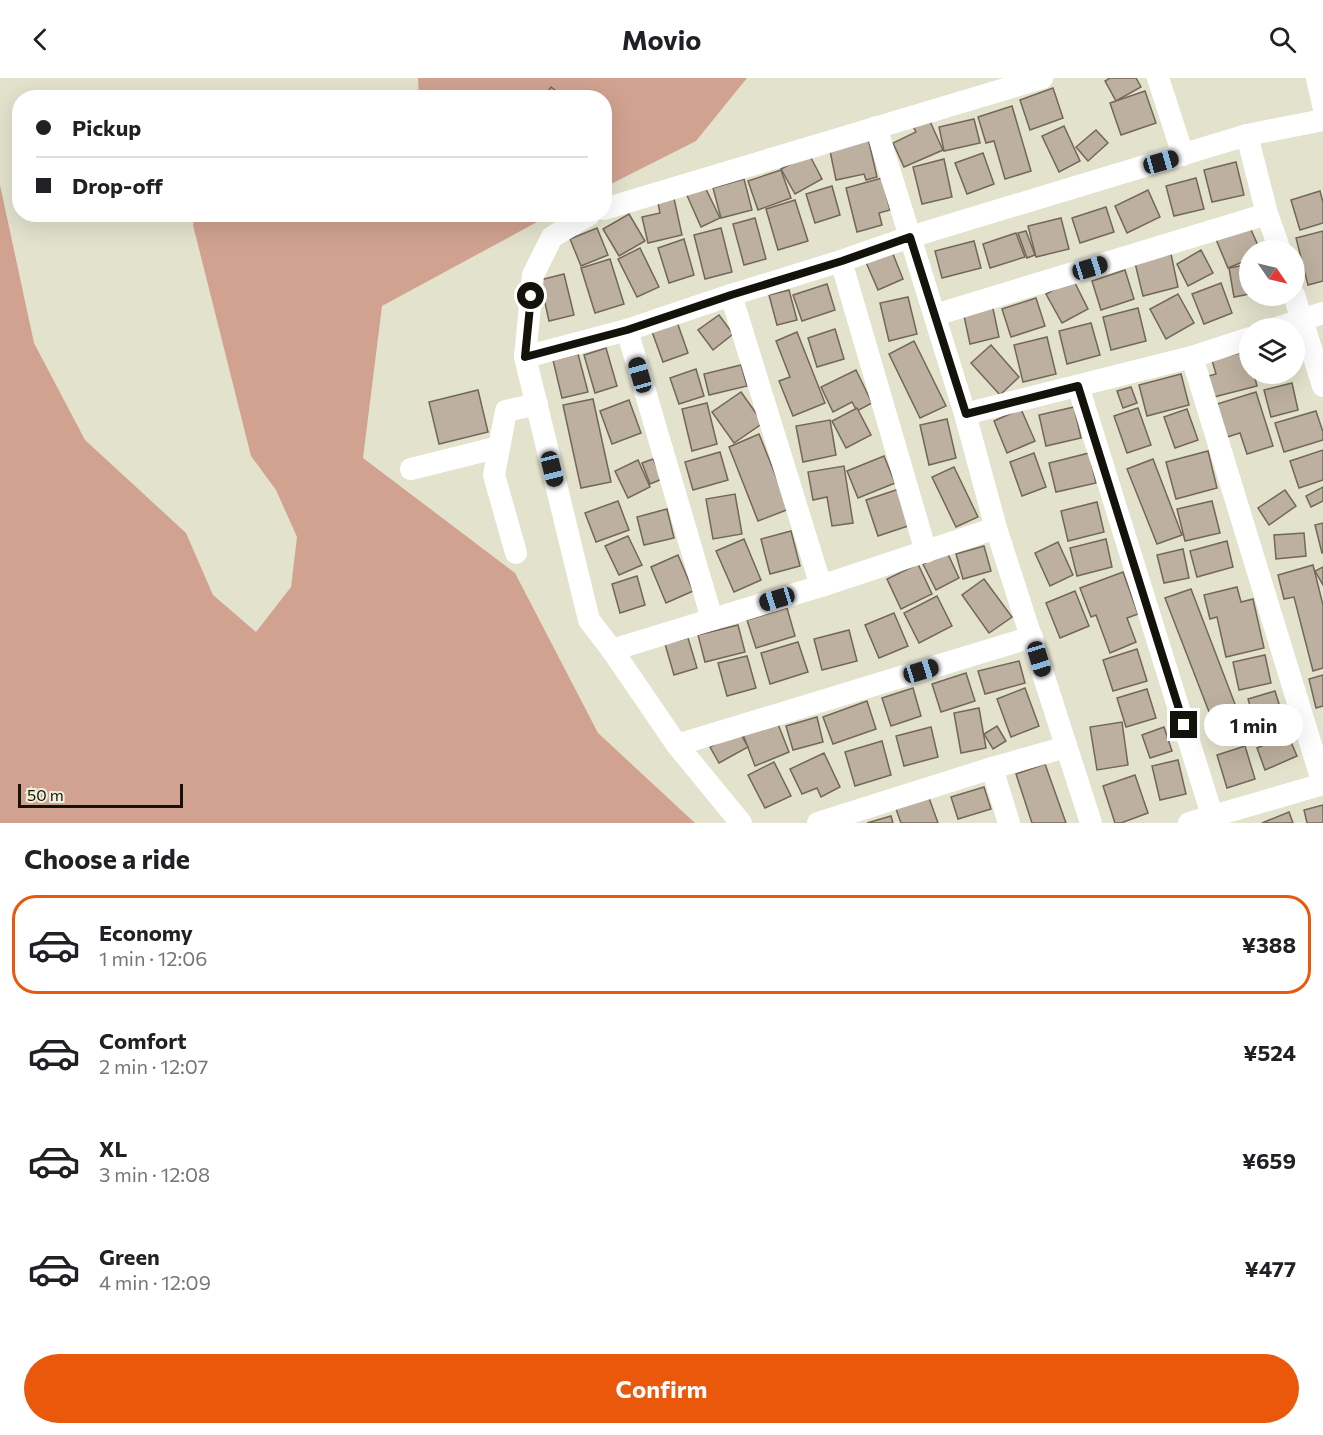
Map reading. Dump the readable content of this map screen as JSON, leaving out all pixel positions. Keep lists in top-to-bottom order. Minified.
{"scale_bar":"50 m","north":"bottom right","page":{"header":"Movio","banner":["Pickup","Drop-off"],"bubble":"1 min","scale":"50 m","heading":"Choose a ride","list":[{"name":"Economy","note":"1 min · 12:06","value":"¥388"},{"name":"Comfort","note":"2 min · 12:07","value":"¥524"},{"name":"XL","note":"3 min · 12:08","value":"¥659"},{"name":"Green","note":"4 min · 12:09","value":"¥477"}],"buttons":"Confirm"}}
